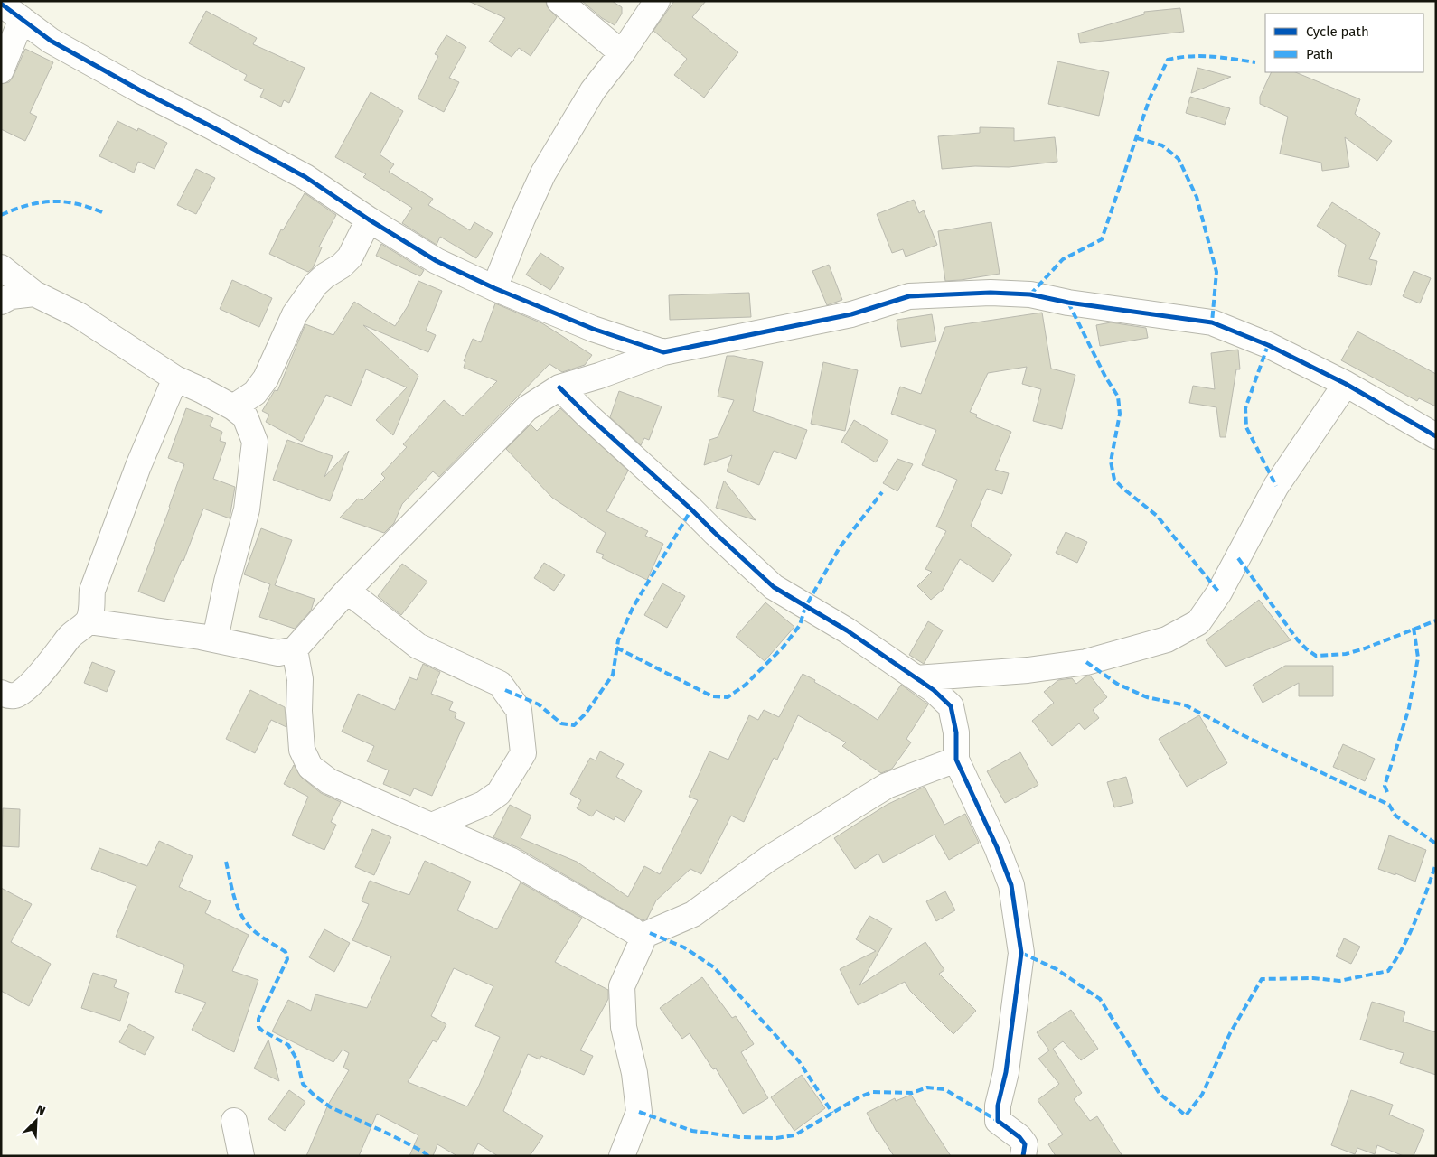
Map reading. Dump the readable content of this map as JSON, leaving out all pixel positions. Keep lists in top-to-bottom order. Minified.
{"legend":["Cycle path","Path"],"north":"top right"}
